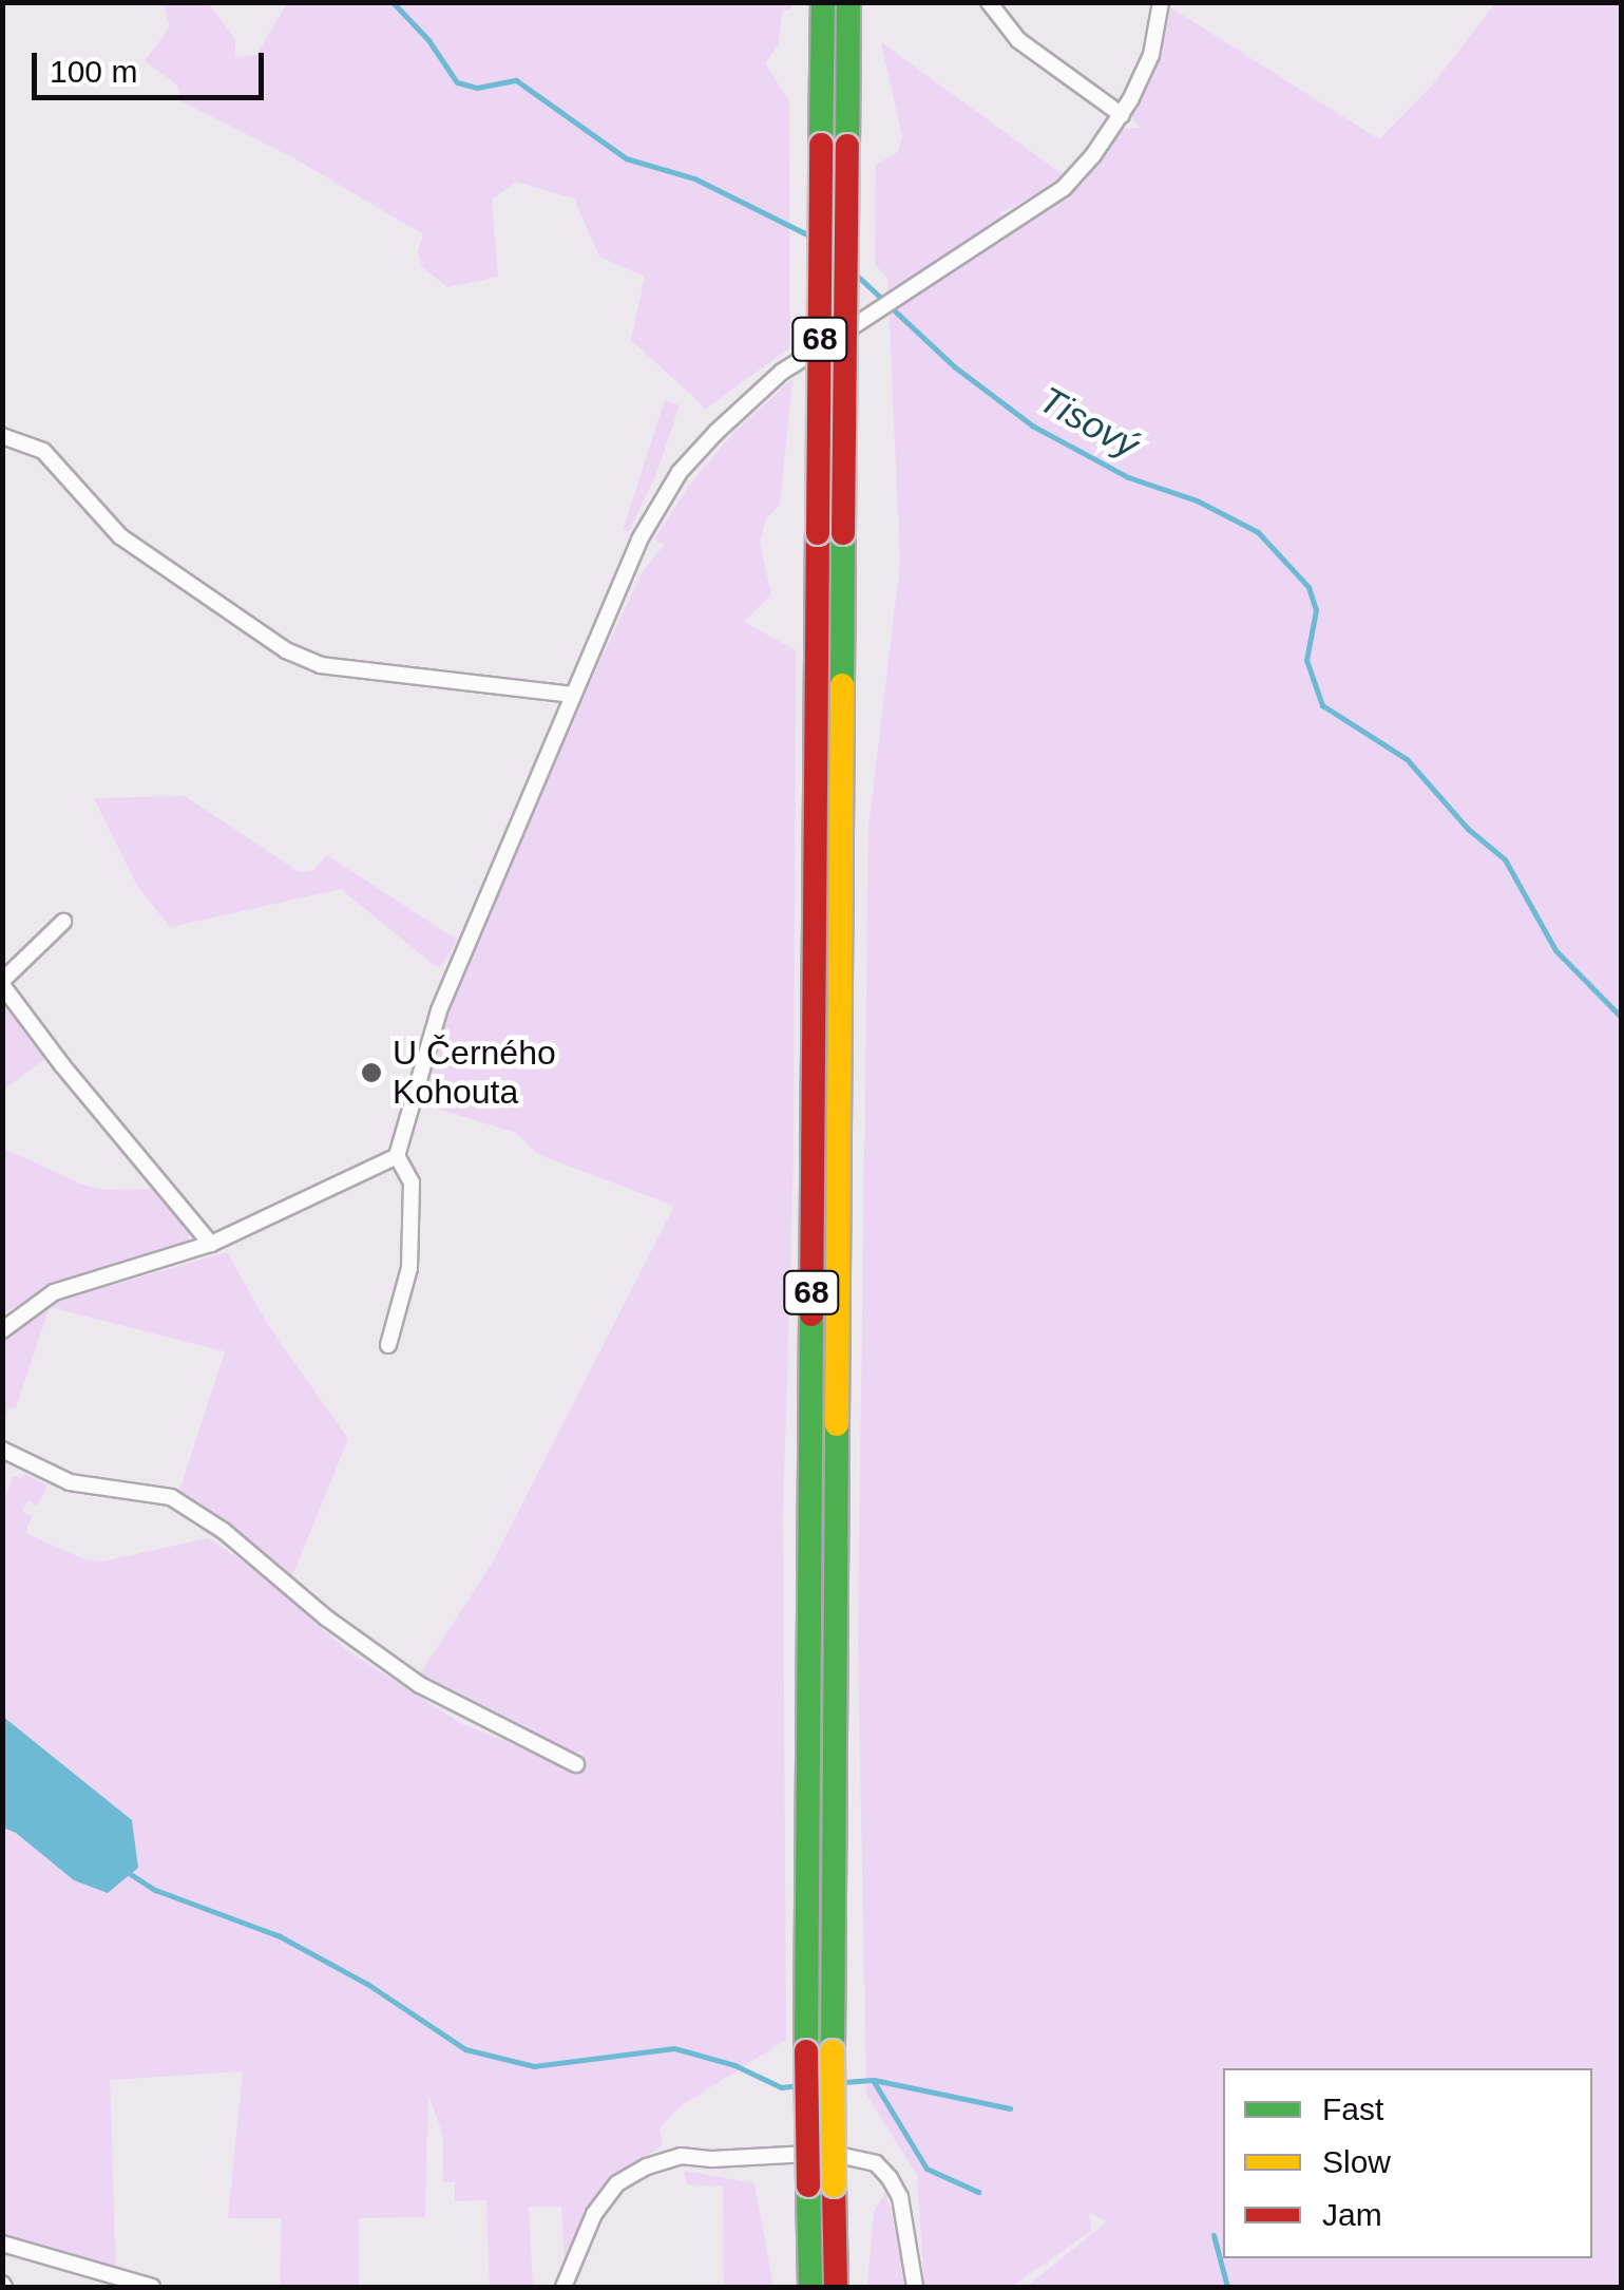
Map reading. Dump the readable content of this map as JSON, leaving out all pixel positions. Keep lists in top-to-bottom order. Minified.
{"streets":{"highway":["68"]},"water":["Tisový"],"places":["U Černého Kohouta"],"legend":["Fast","Slow","Jam"],"scale_bar":"100 m"}
